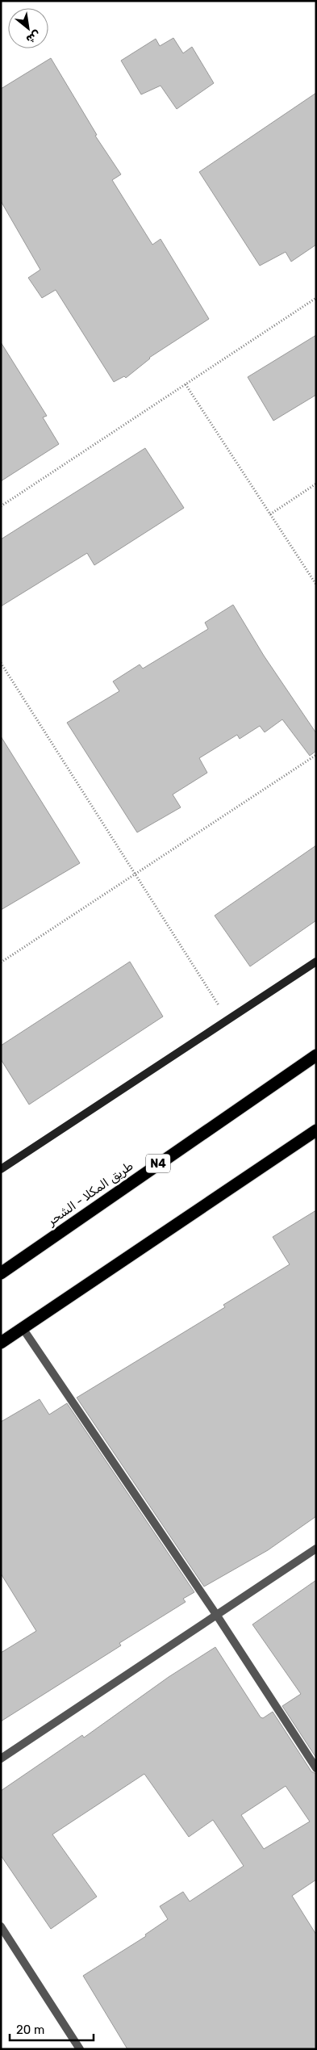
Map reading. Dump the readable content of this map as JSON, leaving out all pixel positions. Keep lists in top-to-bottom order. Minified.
{"streets":{"highway":["N4","طريق المكلا - الشحر"]},"scale_bar":"20 m","north":"bottom right"}
